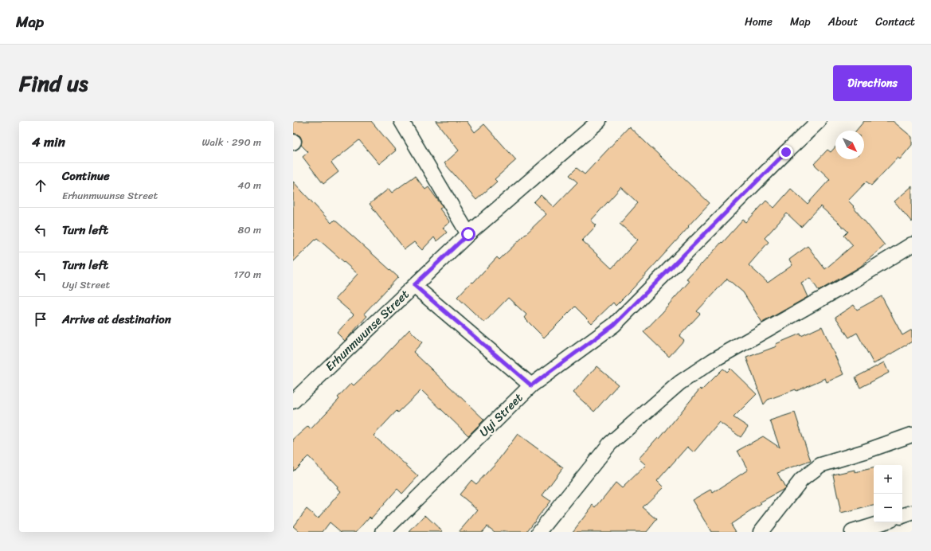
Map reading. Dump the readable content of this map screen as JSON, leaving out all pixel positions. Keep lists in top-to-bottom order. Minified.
{"streets":{"street":["Erhunmwunse Street","Uyi Street"]},"north":"bottom right","page":{"header":"Map","nav":["Home","Map","About","Contact"],"title":"Find us","buttons":"Directions","heading":["4 min","Walk · 290 m"],"list":[["Continue","Erhunmwunse Street","40 m"],["Turn left","80 m"],["Turn left","Uyi Street","170 m"],"Arrive at destination"],"map_buttons":["+","−"]}}
